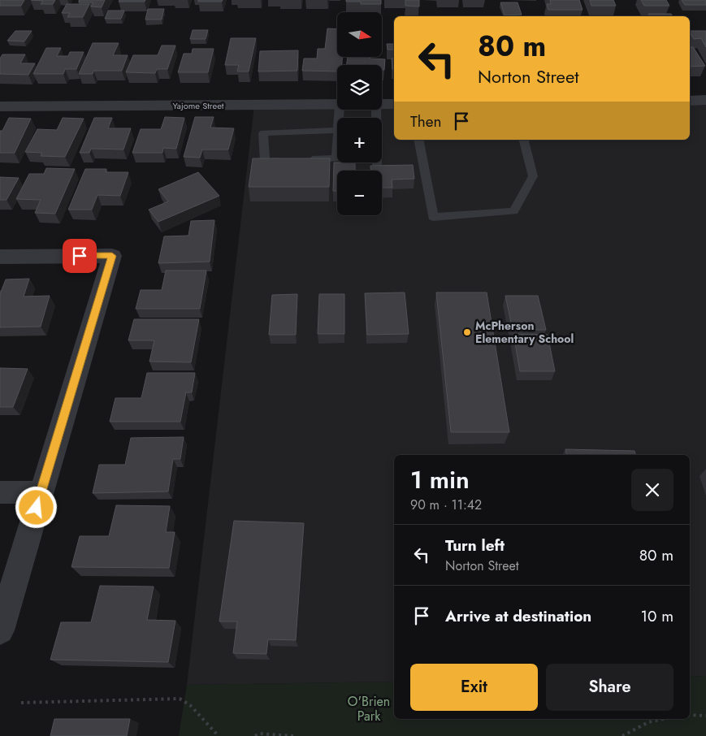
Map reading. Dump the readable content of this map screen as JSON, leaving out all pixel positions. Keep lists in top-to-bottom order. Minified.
{"streets":{"street":["Yajome Street"]},"parks":["O'Brien Park"],"places":["McPherson Elementary School"],"north":"right","page":{"map_buttons":["+","−"],"turn":["80 m","Norton Street"],"then":"Then","heading":["1 min","90 m · 11:42"],"list":[{"name":"Turn left","note":"Norton Street","value":"80 m"},{"name":"Arrive at destination","value":"10 m"}],"buttons":["Exit","Share"]}}
